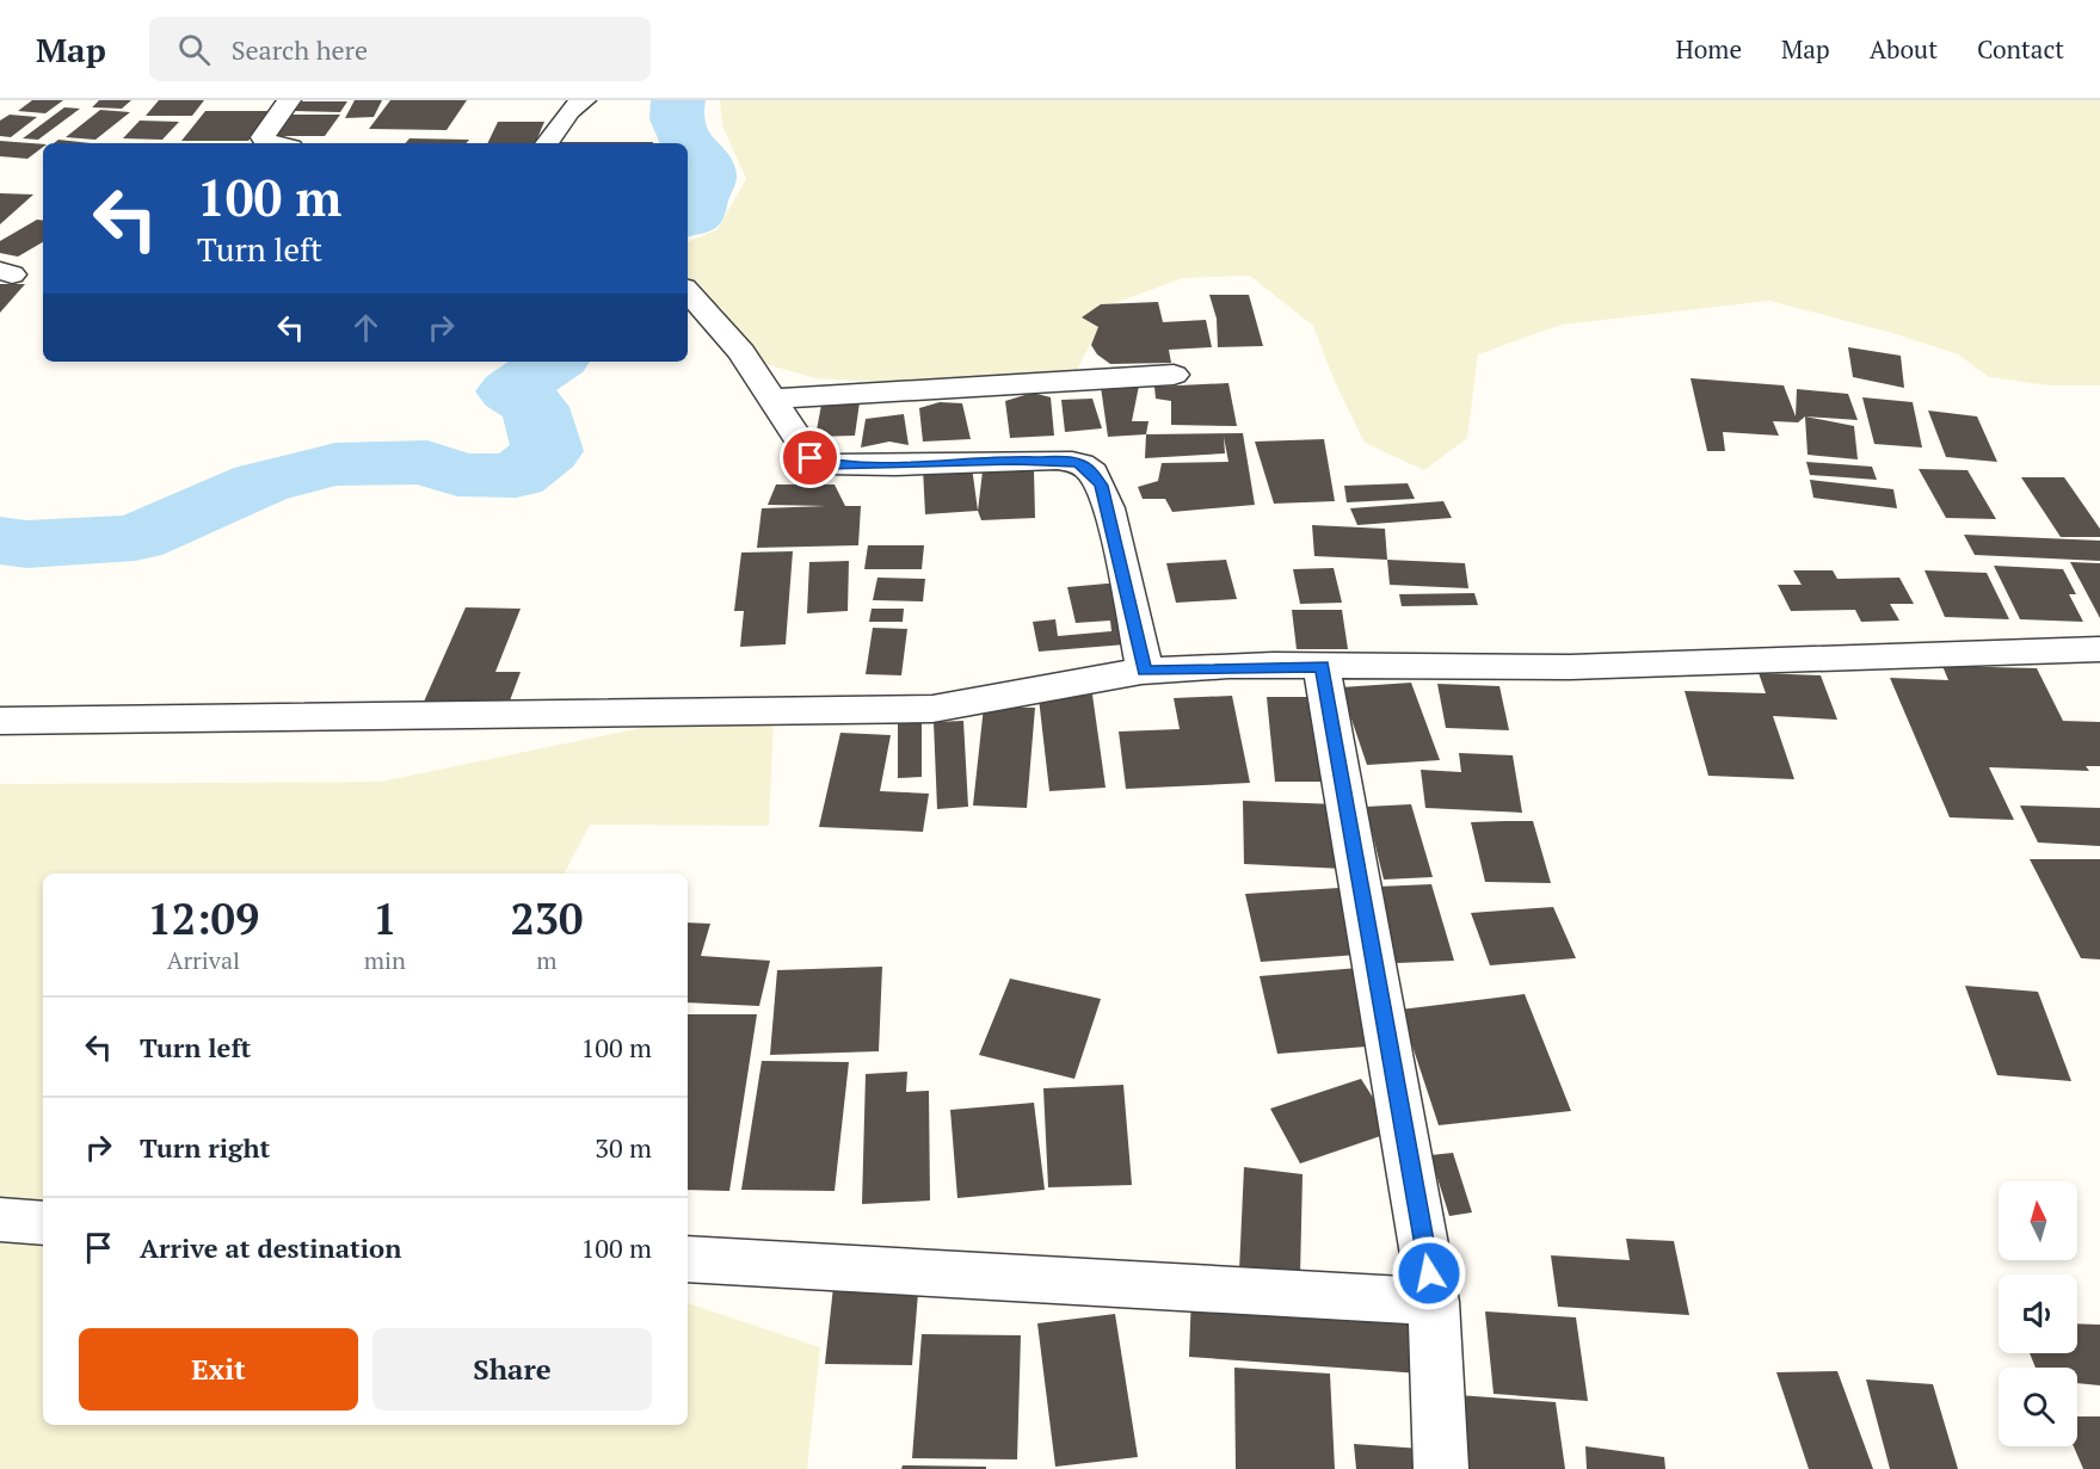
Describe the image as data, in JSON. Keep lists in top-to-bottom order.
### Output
{
  "north": "top",
  "page": {
    "header": "Map",
    "search": "Search here",
    "nav": [
      "Home",
      "Map",
      "About",
      "Contact"
    ],
    "turn": ["100 m", "Turn left"],
    "eta": [
      "12:09",
      "Arrival",
      "1",
      "min",
      "230",
      "m"
    ],
    "list": [
      {
        "name": "Turn left",
        "value": "100 m"
      },
      {
        "name": "Turn right",
        "value": "30 m"
      },
      {
        "name": "Arrive at destination",
        "value": "100 m"
      }
    ],
    "buttons": ["Exit", "Share"]
  }
}
